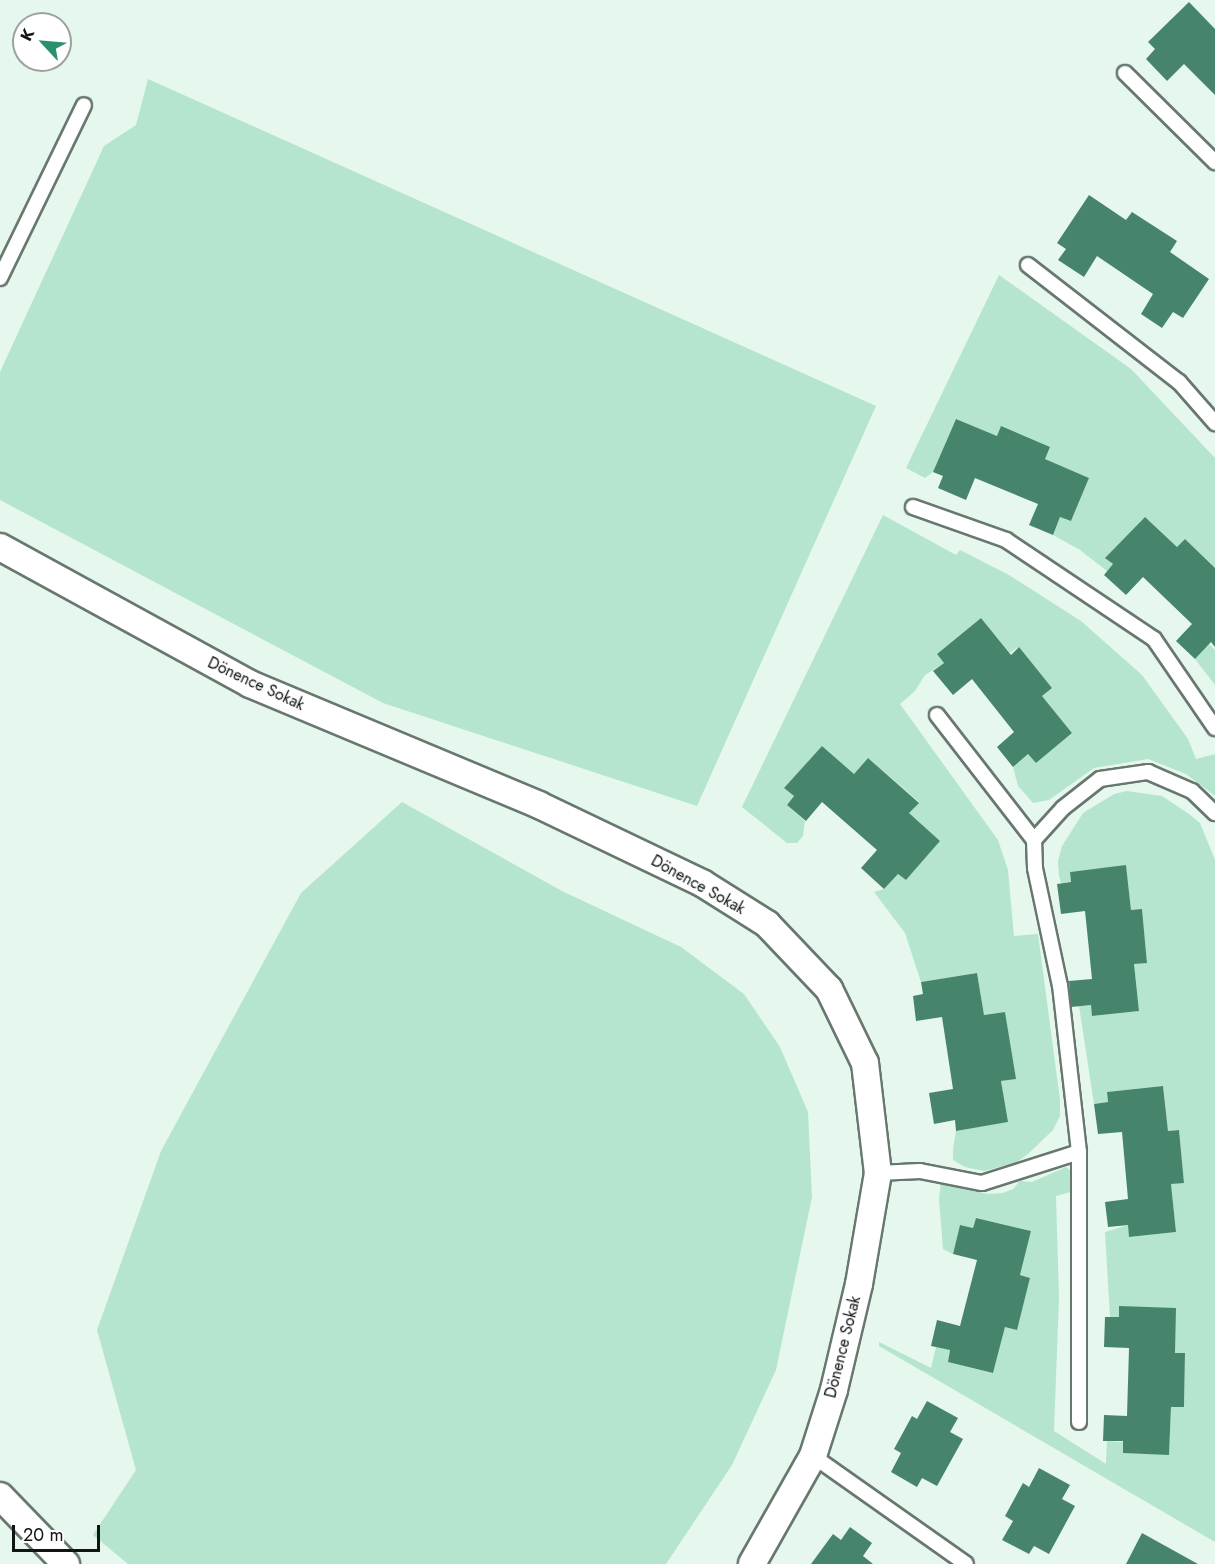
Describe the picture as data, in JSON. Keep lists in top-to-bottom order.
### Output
{
  "streets": {
    "street": ["Dönence Sokak"]
  },
  "scale_bar": "20 m",
  "north": "top left"
}
